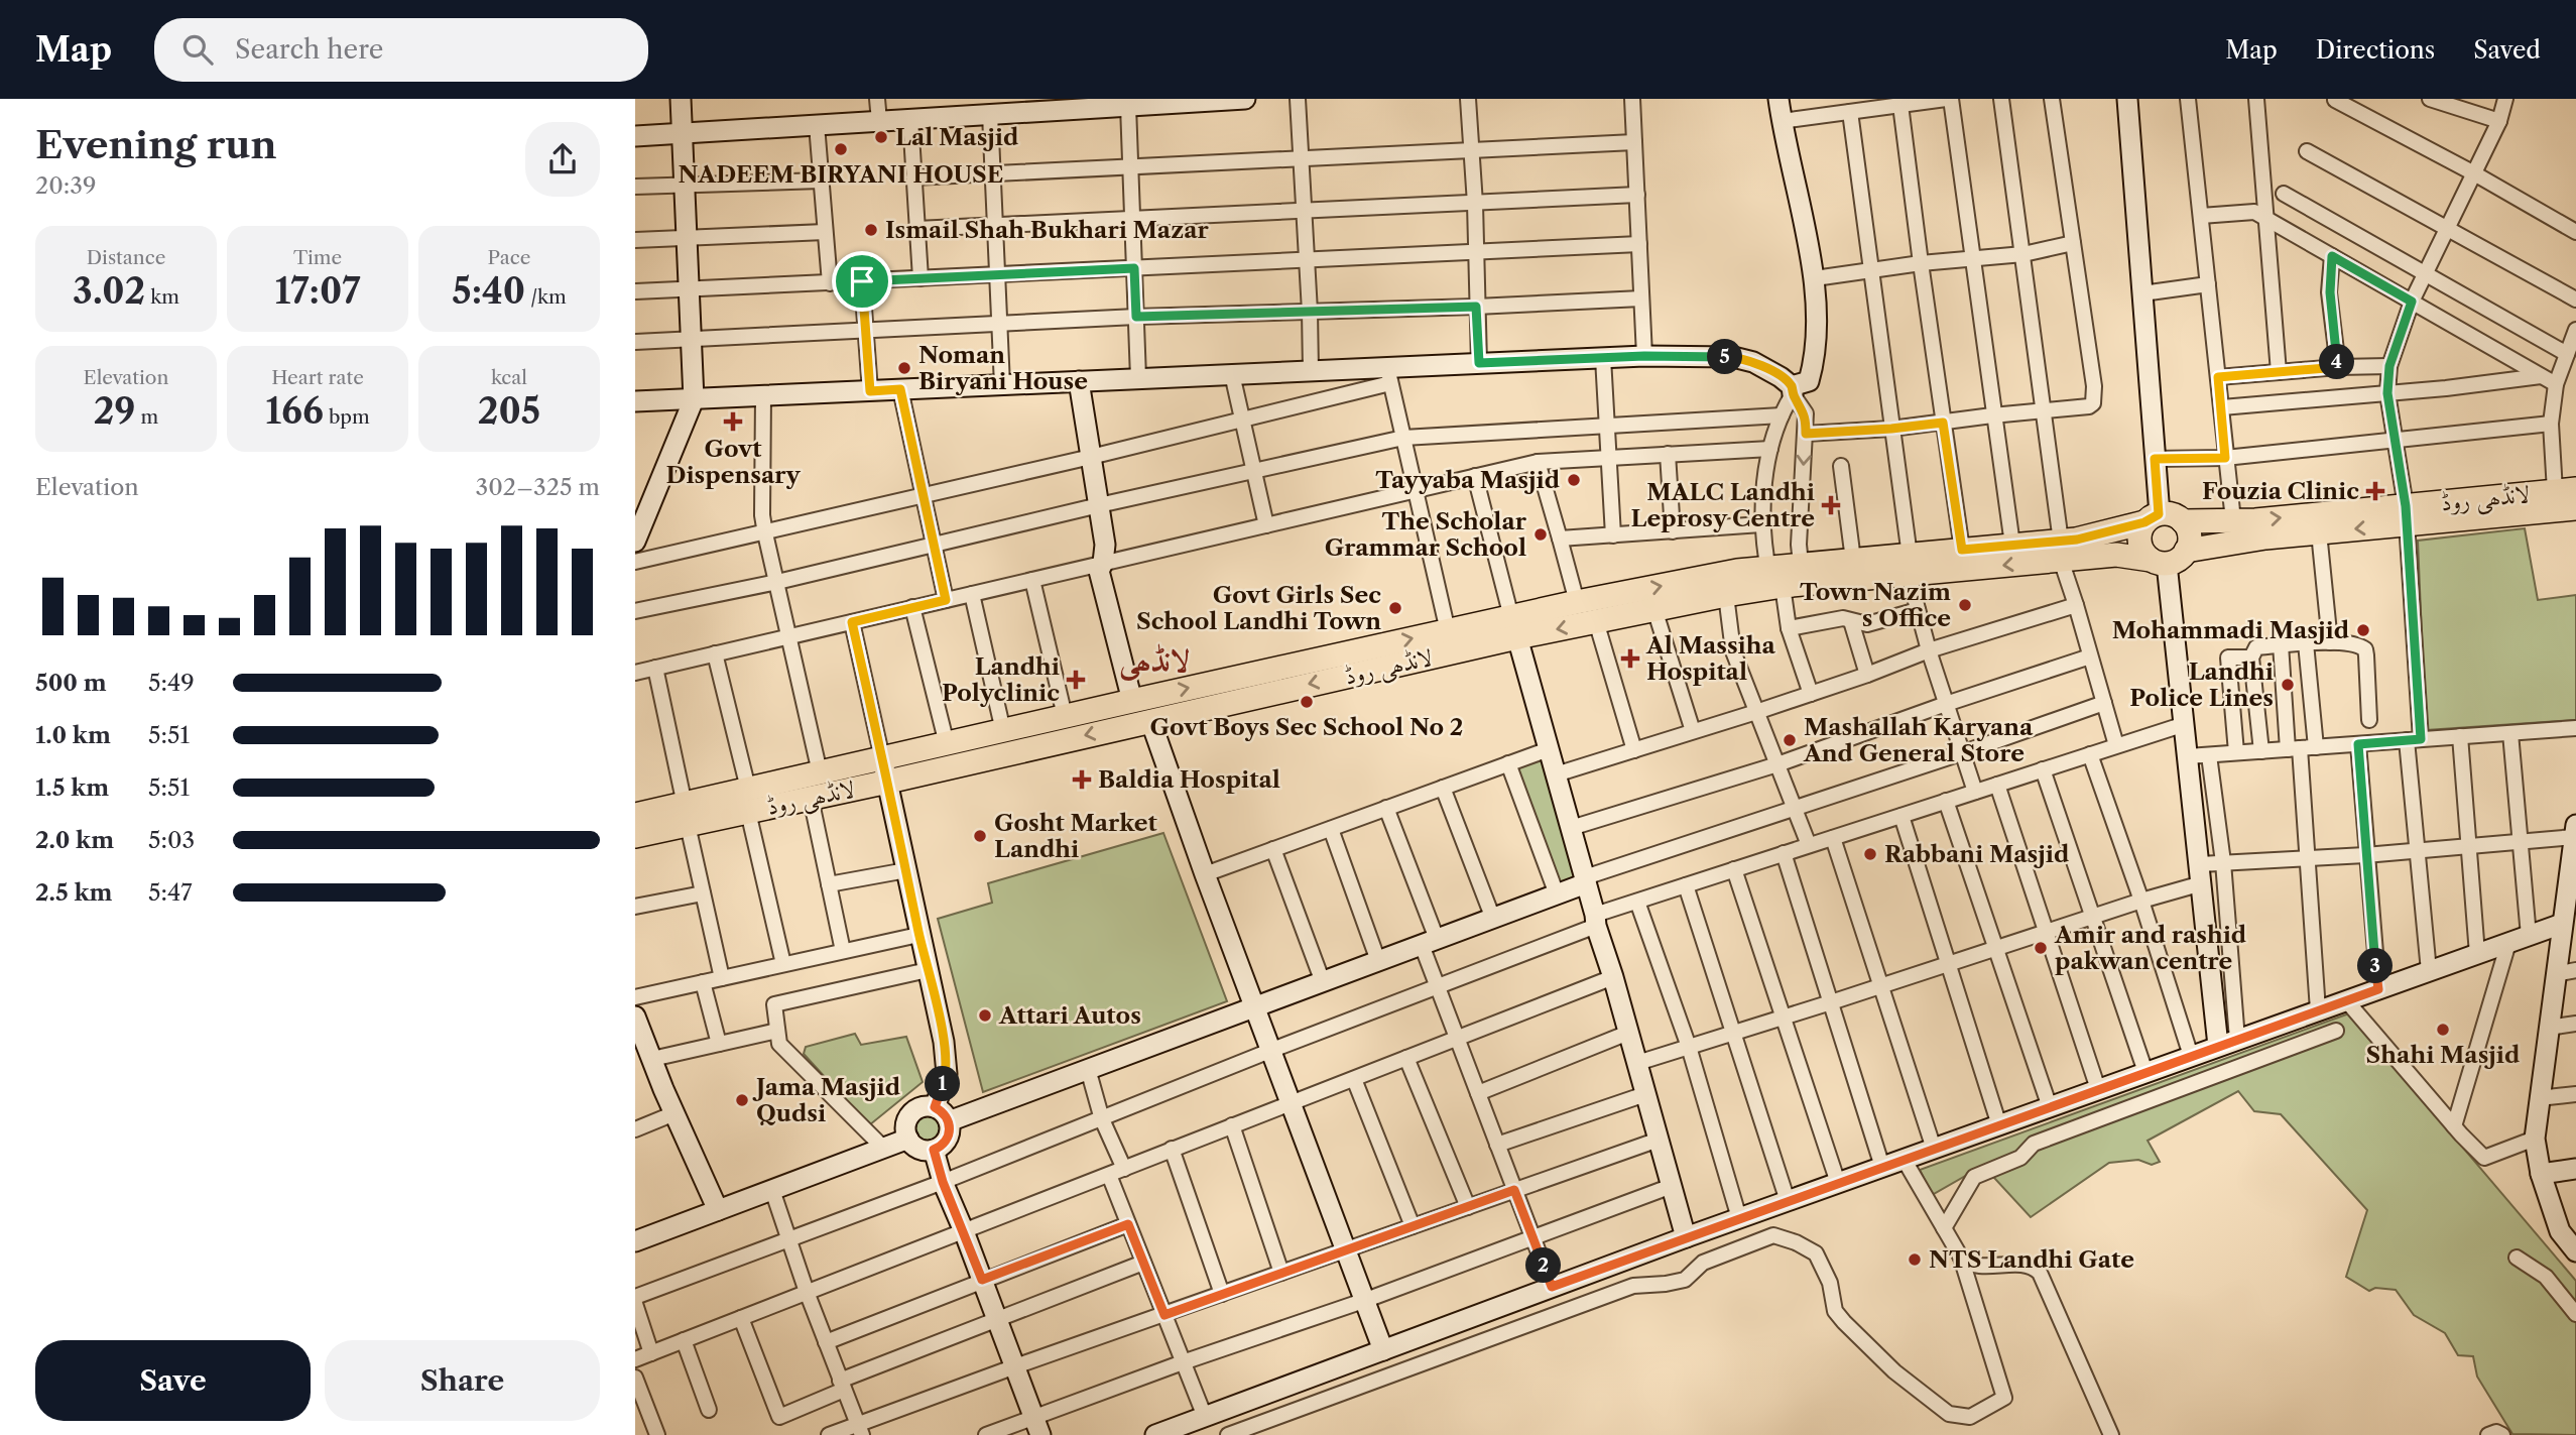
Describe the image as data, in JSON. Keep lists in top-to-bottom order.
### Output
{
  "streets": {
    "main road": ["لانڈھی روڈ"]
  },
  "districts": ["لانڈھی"],
  "places": {
    "other": [
      "Lal Masjid",
      "NADEEM BIRYANI HOUSE",
      "Ismail Shah Bukhari Mazar",
      "Noman Biryani House",
      "Tayyaba Masjid",
      "The Scholar Grammar School",
      "Town Nazim s Office",
      "Govt Girls Sec School Landhi Town",
      "Mohammadi Masjid",
      "Landhi Police Lines",
      "Govt Boys Sec School No 2",
      "Mashallah Karyana And General Store",
      "Gosht Market Landhi",
      "Rabbani Masjid",
      "Amir and rashid pakwan centre",
      "Attari Autos",
      "Shahi Masjid",
      "Jama Masjid Qudsi",
      "NTS Landhi Gate"
    ],
    "health": [
      "Govt Dispensary",
      "Fouzia Clinic",
      "MALC Landhi Leprosy Centre",
      "Al Massiha Hospital",
      "Landhi Polyclinic",
      "Baldia Hospital"
    ]
  },
  "page": {
    "header": "Map",
    "search": "Search here",
    "nav": ["Map", "Directions", "Saved"],
    "heading": ["Evening run", "20:39"],
    "stats": [
      ["Distance", "3.02 km"],
      ["Time", "17:07"],
      ["Pace", "5:40 /km"],
      ["Elevation", "29 m"],
      ["Heart rate", "166 bpm"],
      ["kcal", "205"]
    ],
    "pins": [
      "5",
      "4",
      "3",
      "1",
      "2"
    ],
    "chart": ["Elevation", "302–325 m"],
    "list": [
      {
        "name": "500 m",
        "note": "5:49"
      },
      {
        "name": "1.0 km",
        "note": "5:51"
      },
      {
        "name": "1.5 km",
        "note": "5:51"
      },
      {
        "name": "2.0 km",
        "note": "5:03"
      },
      {
        "name": "2.5 km",
        "note": "5:47"
      }
    ],
    "buttons": ["Save", "Share"]
  }
}
